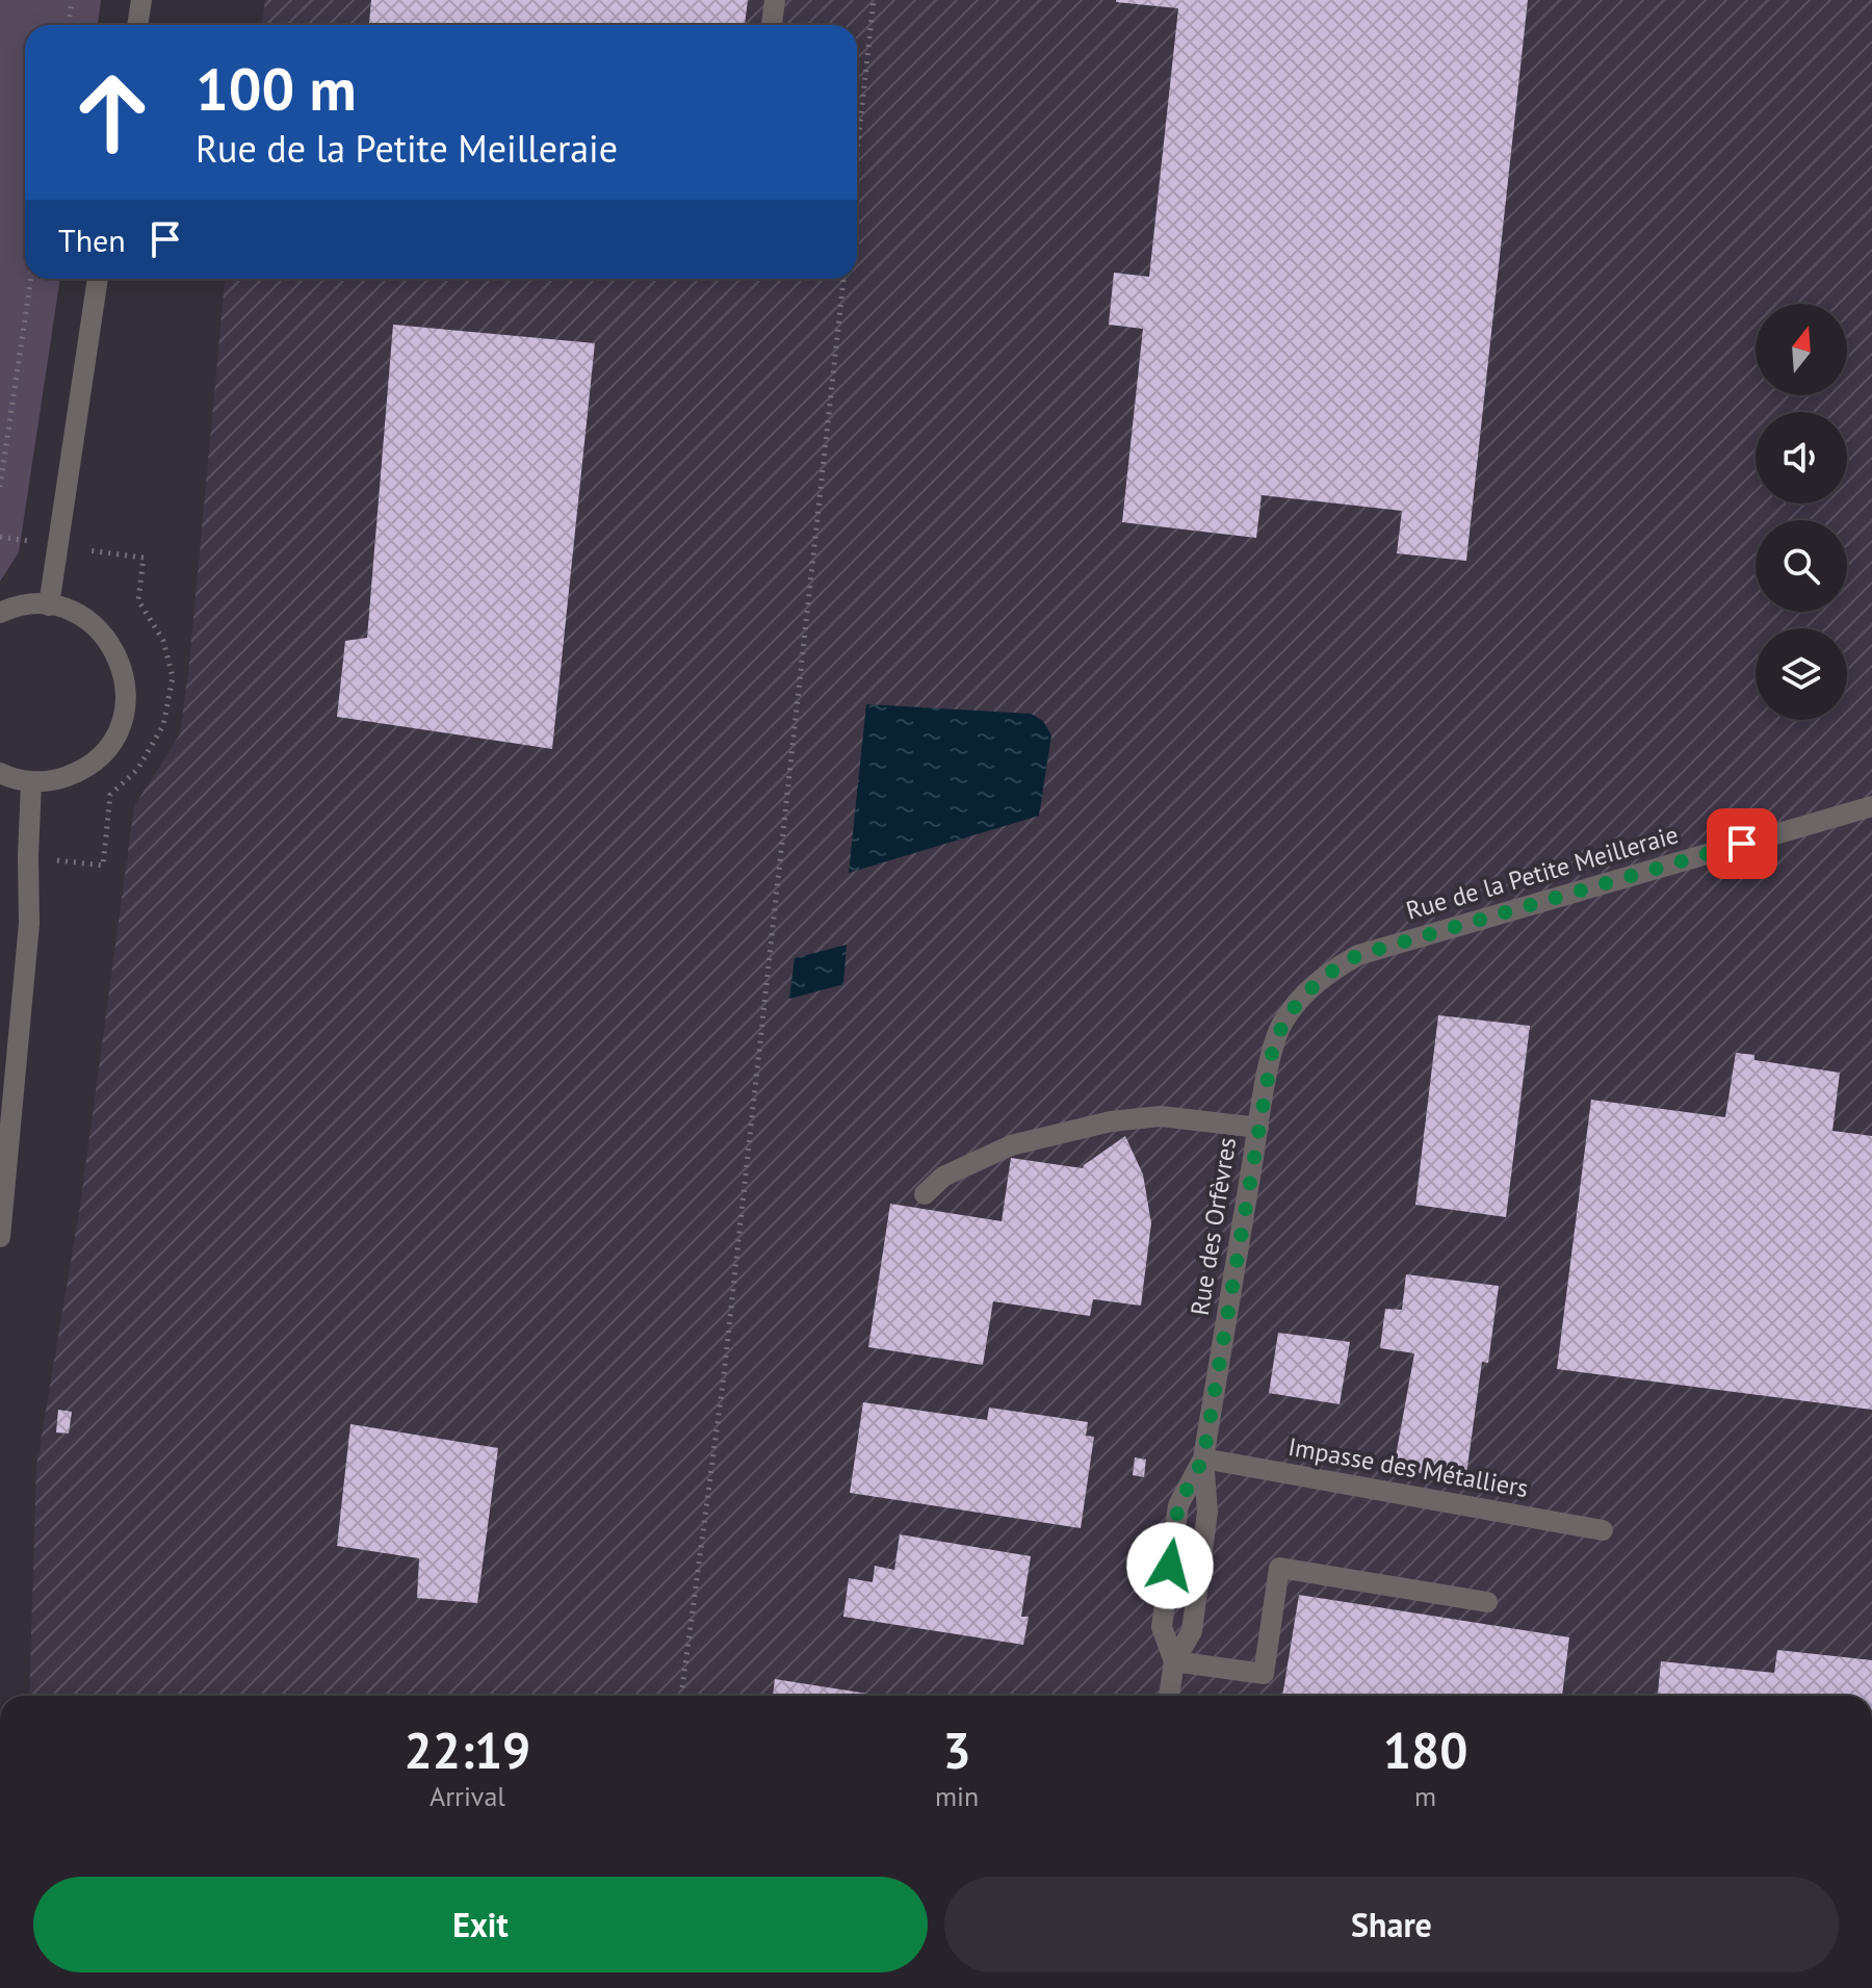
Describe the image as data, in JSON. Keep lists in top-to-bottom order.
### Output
{
  "streets": {
    "street": ["Rue de la Petite Meilleraie", "Rue des Orfèvres", "Impasse des Métalliers"]
  },
  "crossings": [
    ["Rue de la Petite Meilleraie", "Rue des Orfèvres"],
    ["Rue des Orfèvres", "Impasse des Métalliers"]
  ],
  "north": "top",
  "page": {
    "turn": ["100 m", "Rue de la Petite Meilleraie"],
    "then": "Then",
    "eta": [
      "22:19",
      "Arrival",
      "3",
      "min",
      "180",
      "m"
    ],
    "buttons": ["Exit", "Share"]
  }
}
